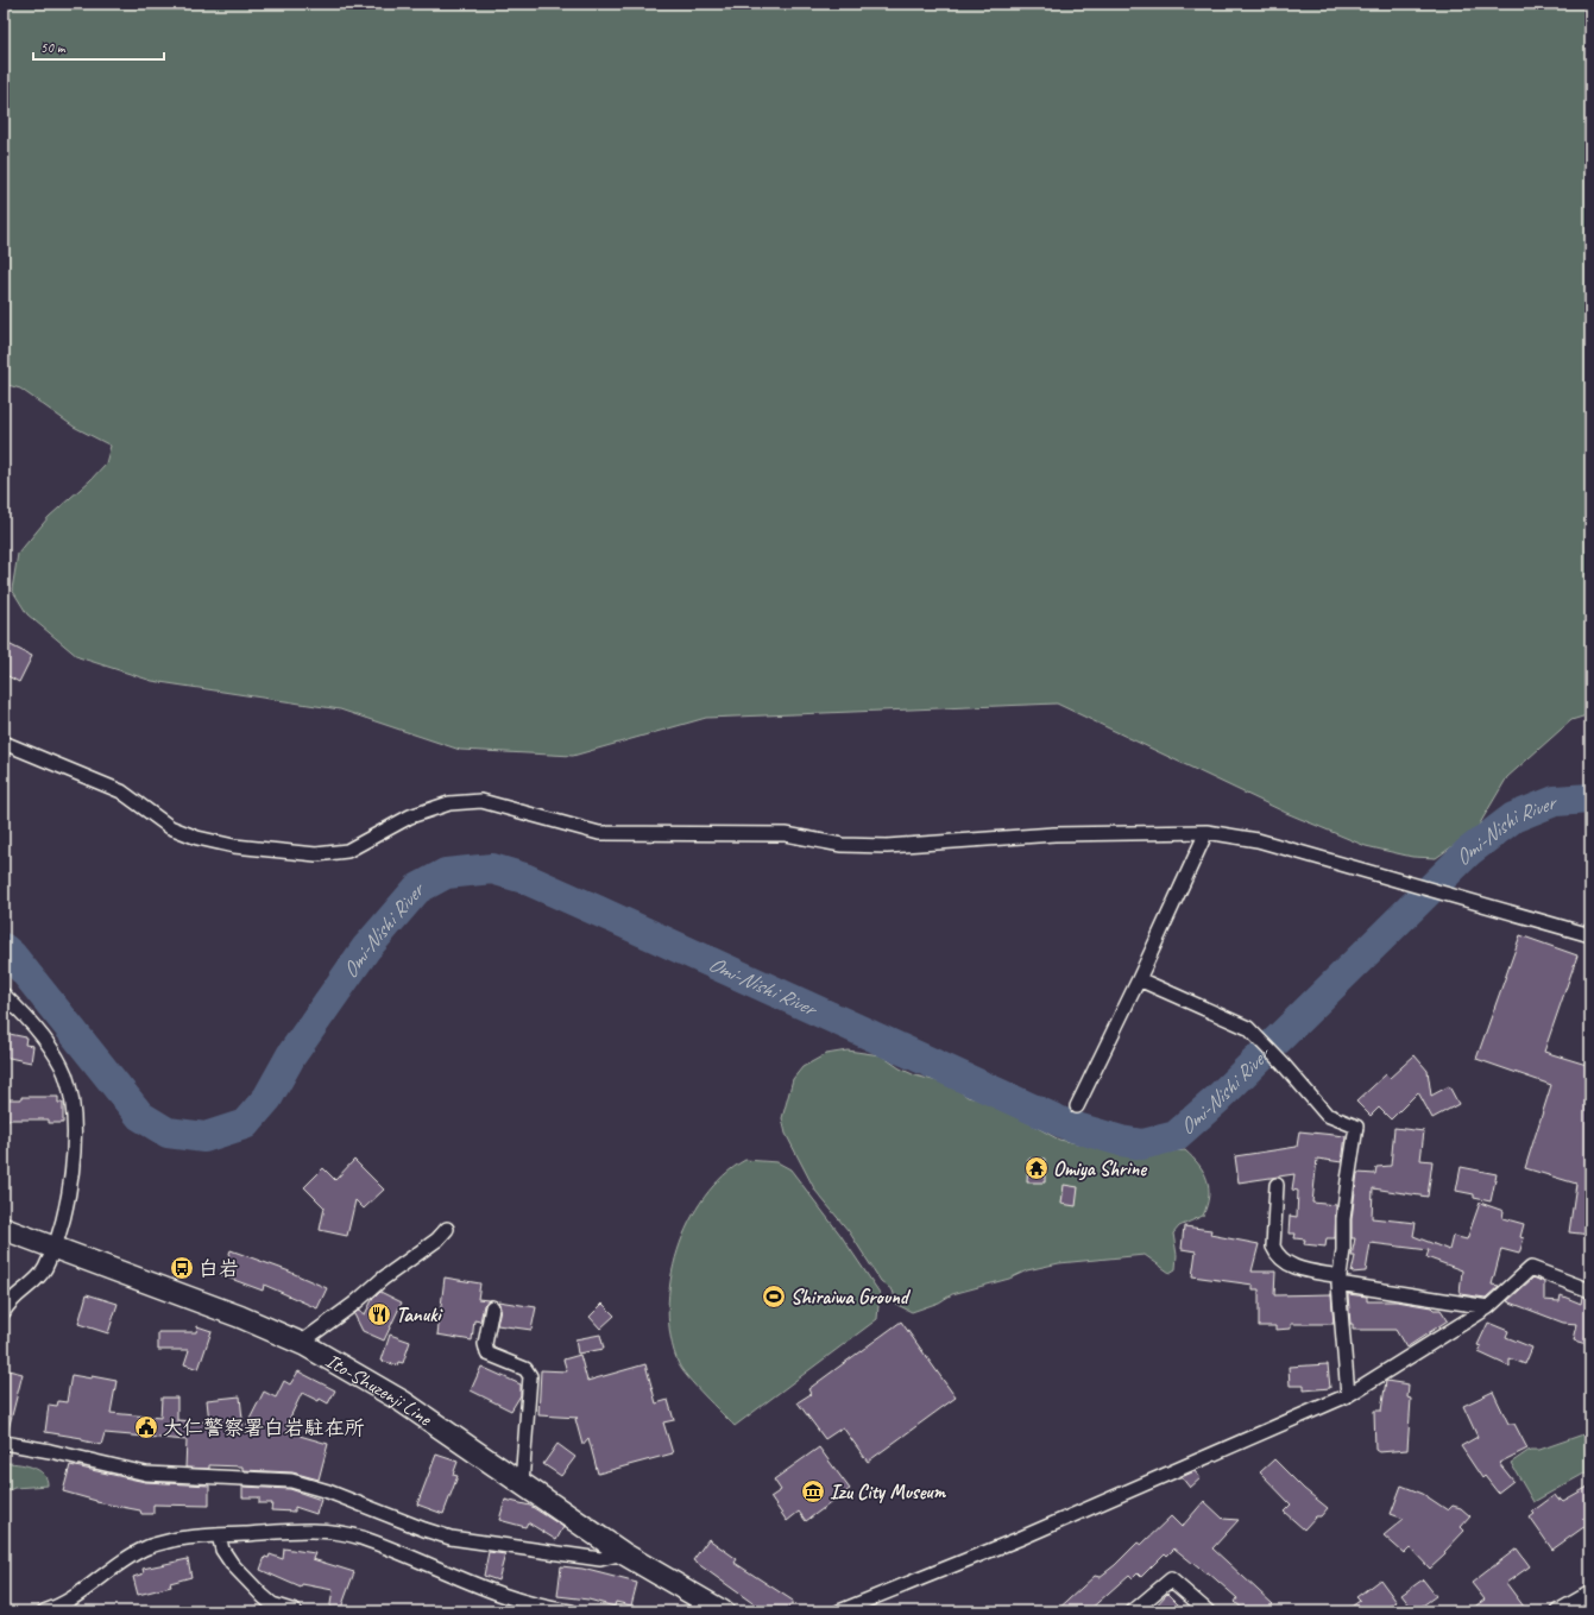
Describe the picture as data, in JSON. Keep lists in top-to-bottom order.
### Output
{
  "streets": {
    "main road": ["Ito-Shuzenji Line"]
  },
  "water": ["Omi-Nishi River"],
  "places": {
    "temple": ["Omiya Shrine"],
    "bus stop": ["白岩"],
    "sports": ["Shiraiwa Ground"],
    "restaurant": ["Tanuki"],
    "public building": ["大仁警察署白岩駐在所"],
    "museum": ["Izu City Museum"]
  },
  "scale_bar": "50 m"
}
